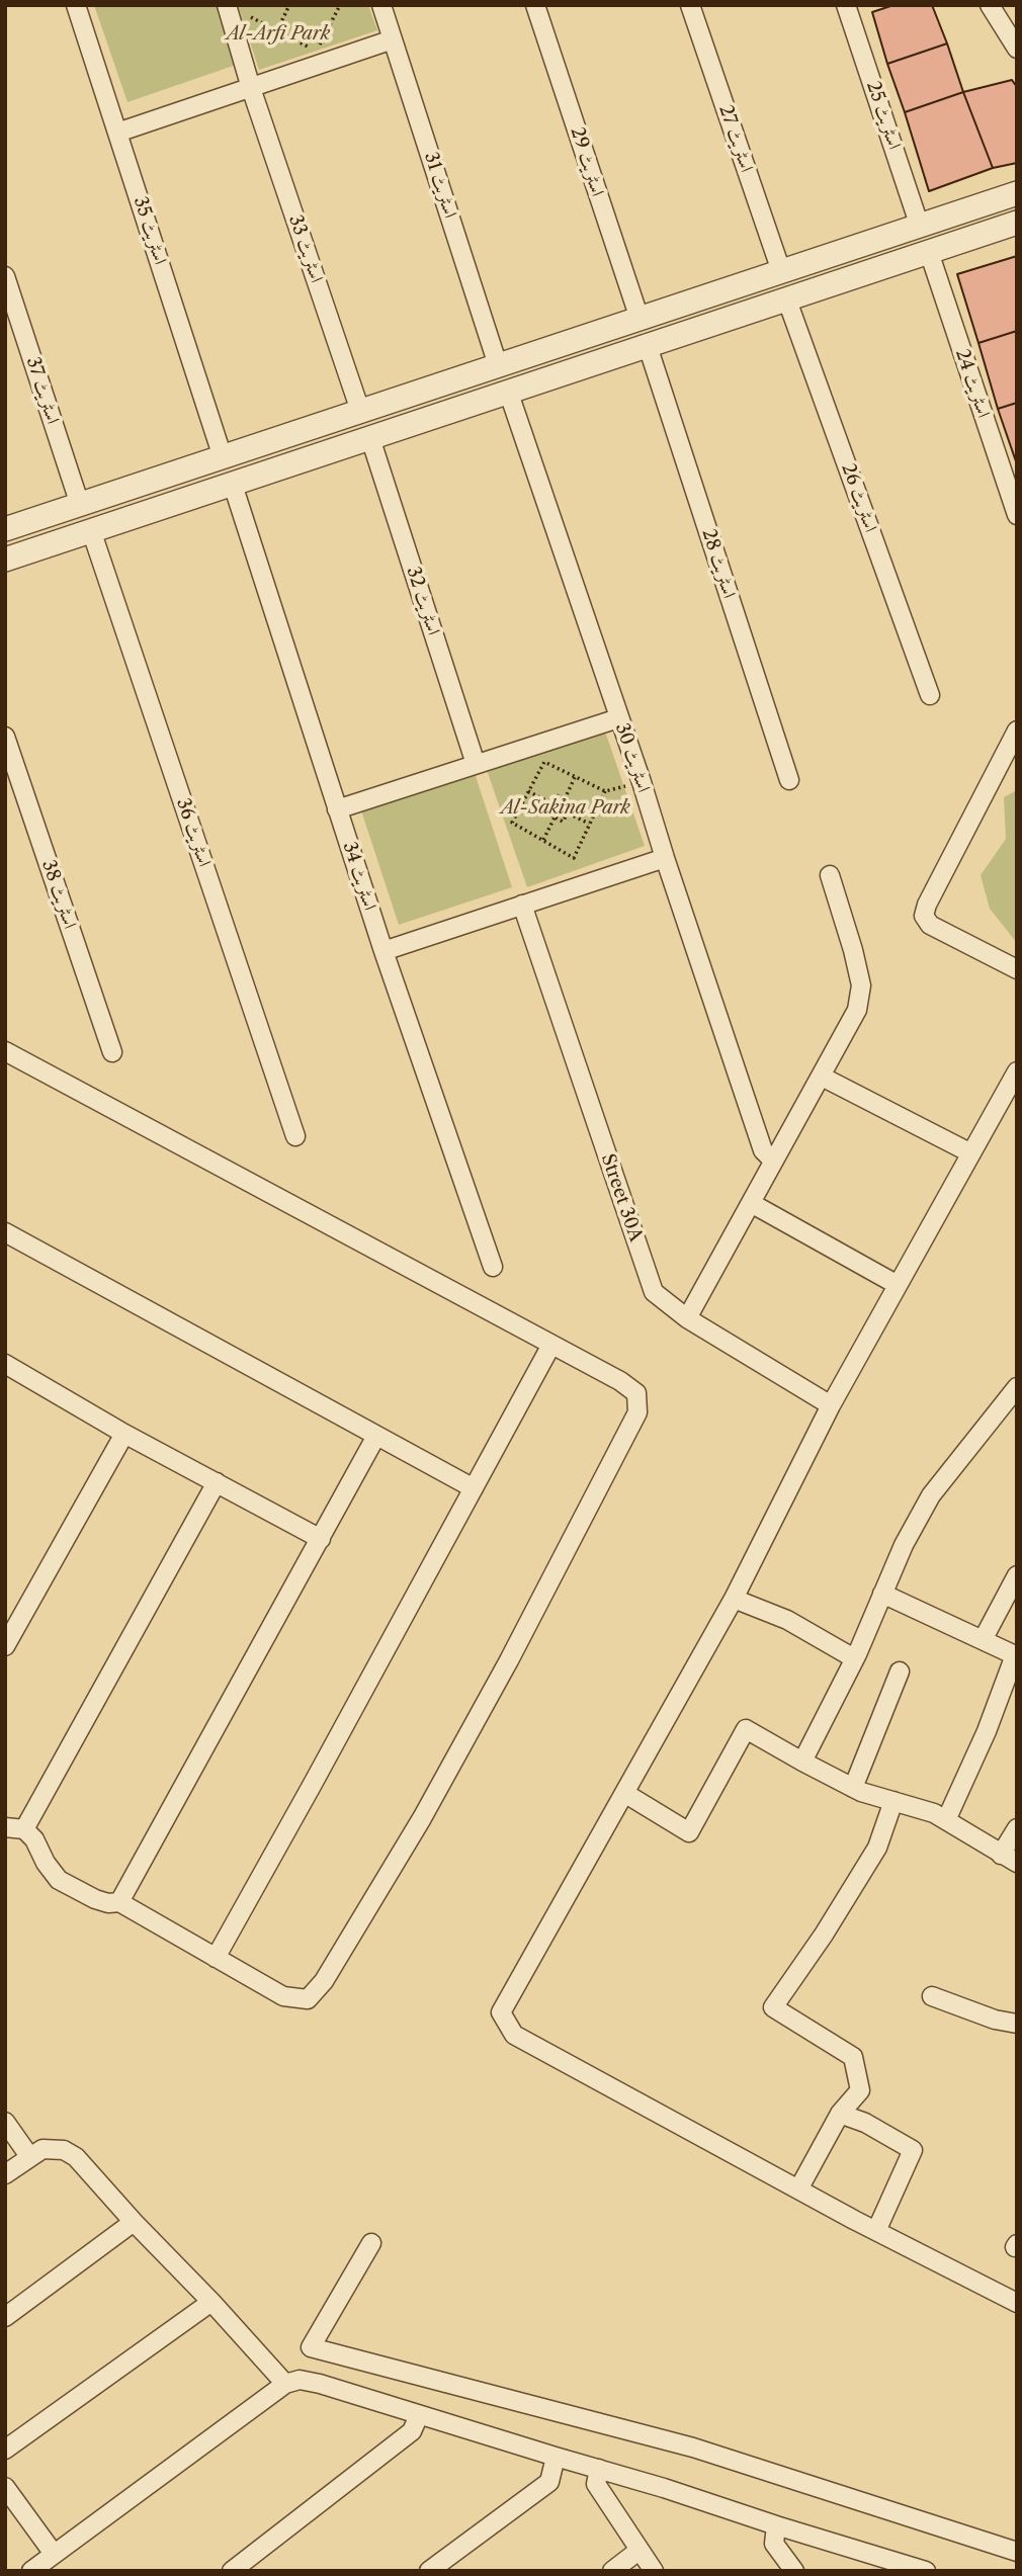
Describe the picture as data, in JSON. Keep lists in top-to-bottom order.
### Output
{
  "streets": {
    "street": [
      "اسٹریٹ 25",
      "اسٹریٹ 27",
      "اسٹریٹ 29",
      "اسٹریٹ 31",
      "اسٹریٹ 35",
      "اسٹریٹ 33",
      "اسٹریٹ 24",
      "اسٹریٹ 37",
      "اسٹریٹ 26",
      "اسٹریٹ 28",
      "اسٹریٹ 32",
      "اسٹریٹ 30",
      "اسٹریٹ 36",
      "اسٹریٹ 34",
      "اسٹریٹ 38",
      "Street 30A"
    ]
  },
  "parks": ["Al-Arfi Park", "Al-Sakina Park"]
}
